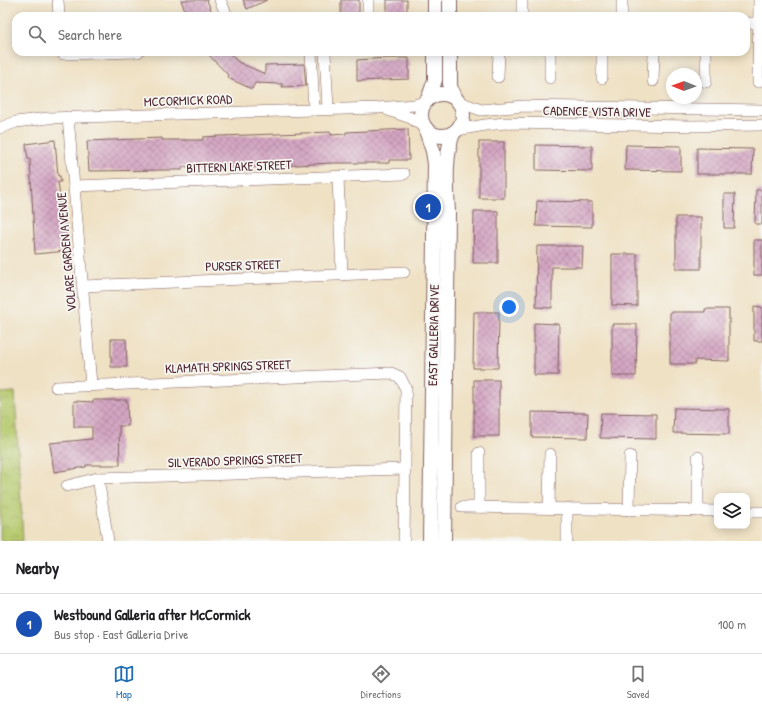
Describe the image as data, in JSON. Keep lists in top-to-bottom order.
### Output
{
  "streets": {
    "main road": ["EAST GALLERIA DRIVE"],
    "street": [
      "MCCORMICK ROAD",
      "CADENCE VISTA DRIVE",
      "BITTERN LAKE STREET",
      "VOLARE GARDEN AVENUE",
      "PURSER STREET",
      "KLAMATH SPRINGS STREET",
      "SILVERADO SPRINGS STREET"
    ]
  },
  "crossings": [
    ["MCCORMICK ROAD", "CADENCE VISTA DRIVE"],
    ["MCCORMICK ROAD", "VOLARE GARDEN AVENUE"],
    ["MCCORMICK ROAD", "EAST GALLERIA DRIVE"],
    ["CADENCE VISTA DRIVE", "EAST GALLERIA DRIVE"],
    ["BITTERN LAKE STREET", "VOLARE GARDEN AVENUE"],
    ["VOLARE GARDEN AVENUE", "PURSER STREET"],
    ["VOLARE GARDEN AVENUE", "KLAMATH SPRINGS STREET"],
    ["KLAMATH SPRINGS STREET", "SILVERADO SPRINGS STREET"]
  ],
  "north": "left",
  "page": {
    "search": "Search here",
    "pins": "1",
    "heading": "Nearby",
    "list": [
      {
        "mark": "1",
        "name": "Westbound Galleria after McCormick",
        "note": "Bus stop · East Galleria Drive",
        "value": "100 m"
      }
    ],
    "nav": ["Map", "Directions", "Saved"]
  }
}
